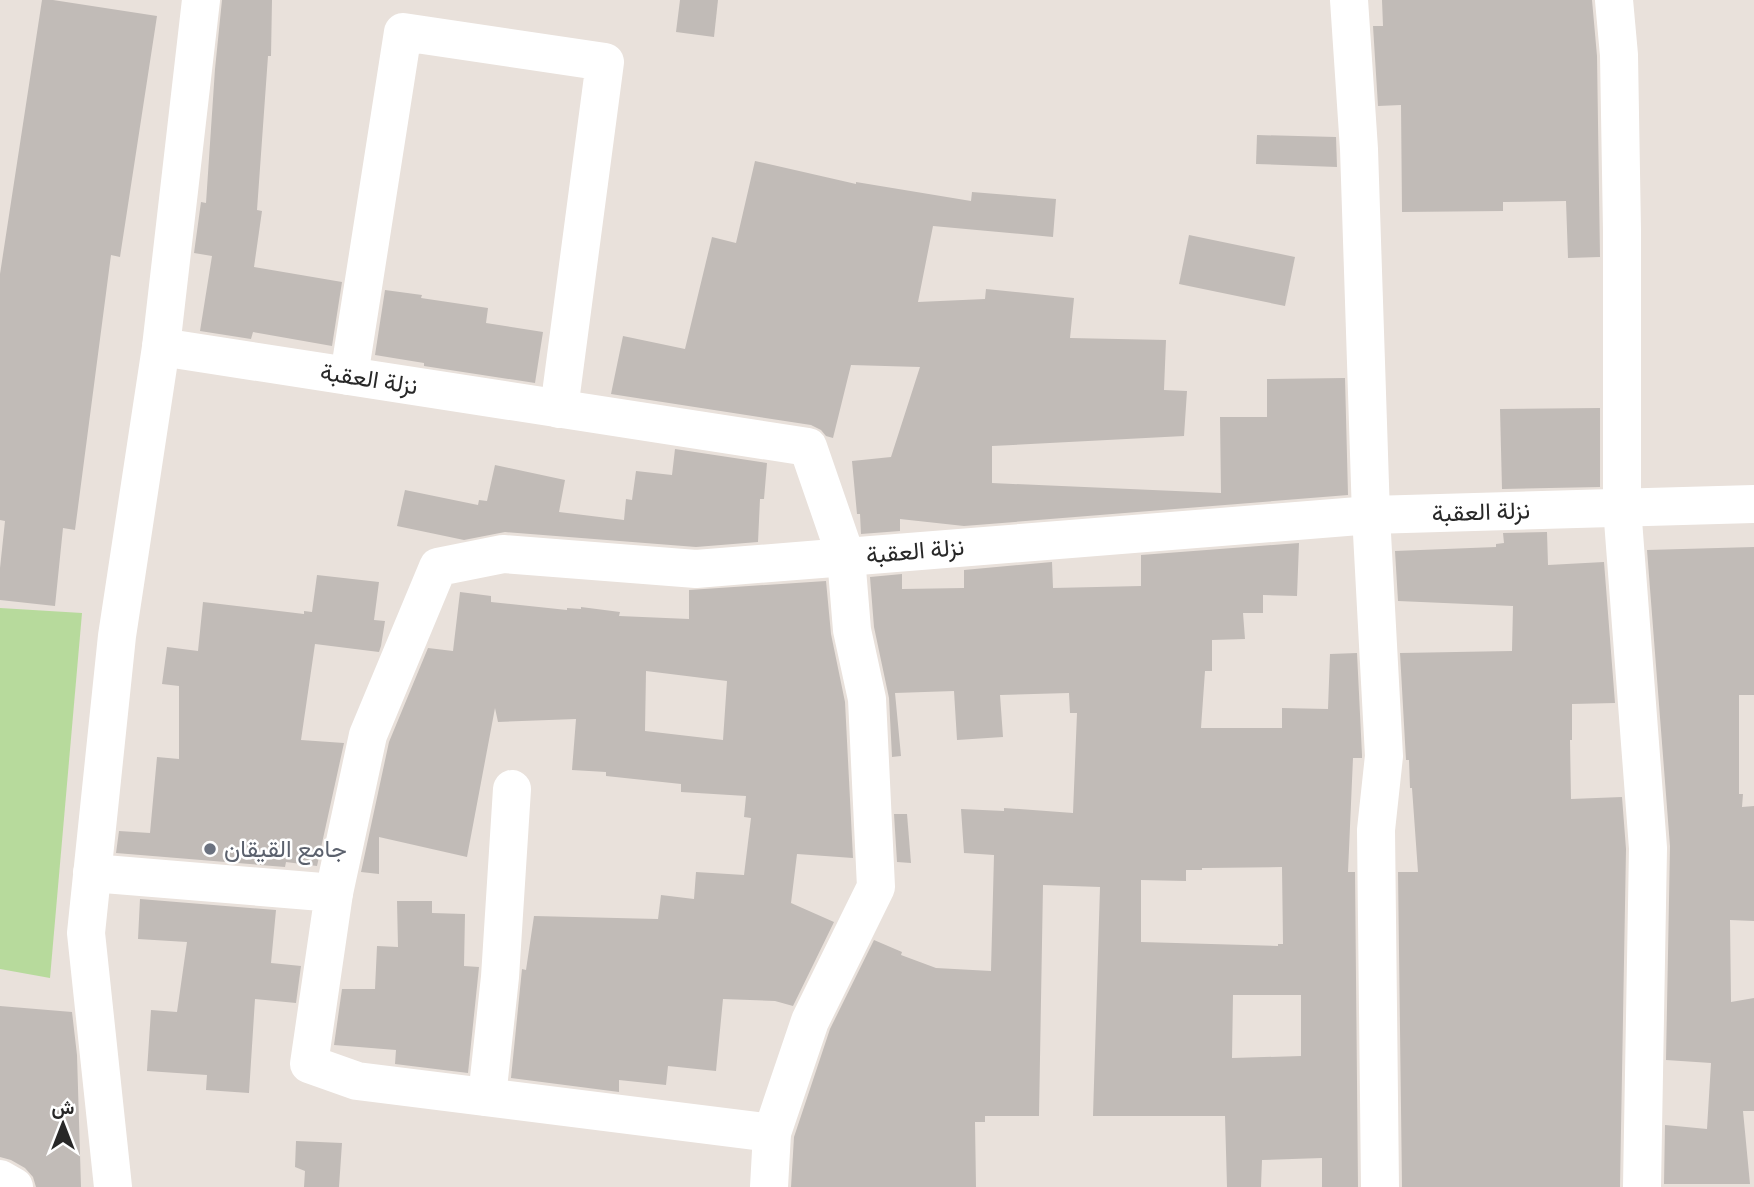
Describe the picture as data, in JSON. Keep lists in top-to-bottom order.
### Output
{
  "streets": {
    "street": ["نزلة العقبة"]
  },
  "places": ["جامع القيقان"],
  "north": "top"
}
